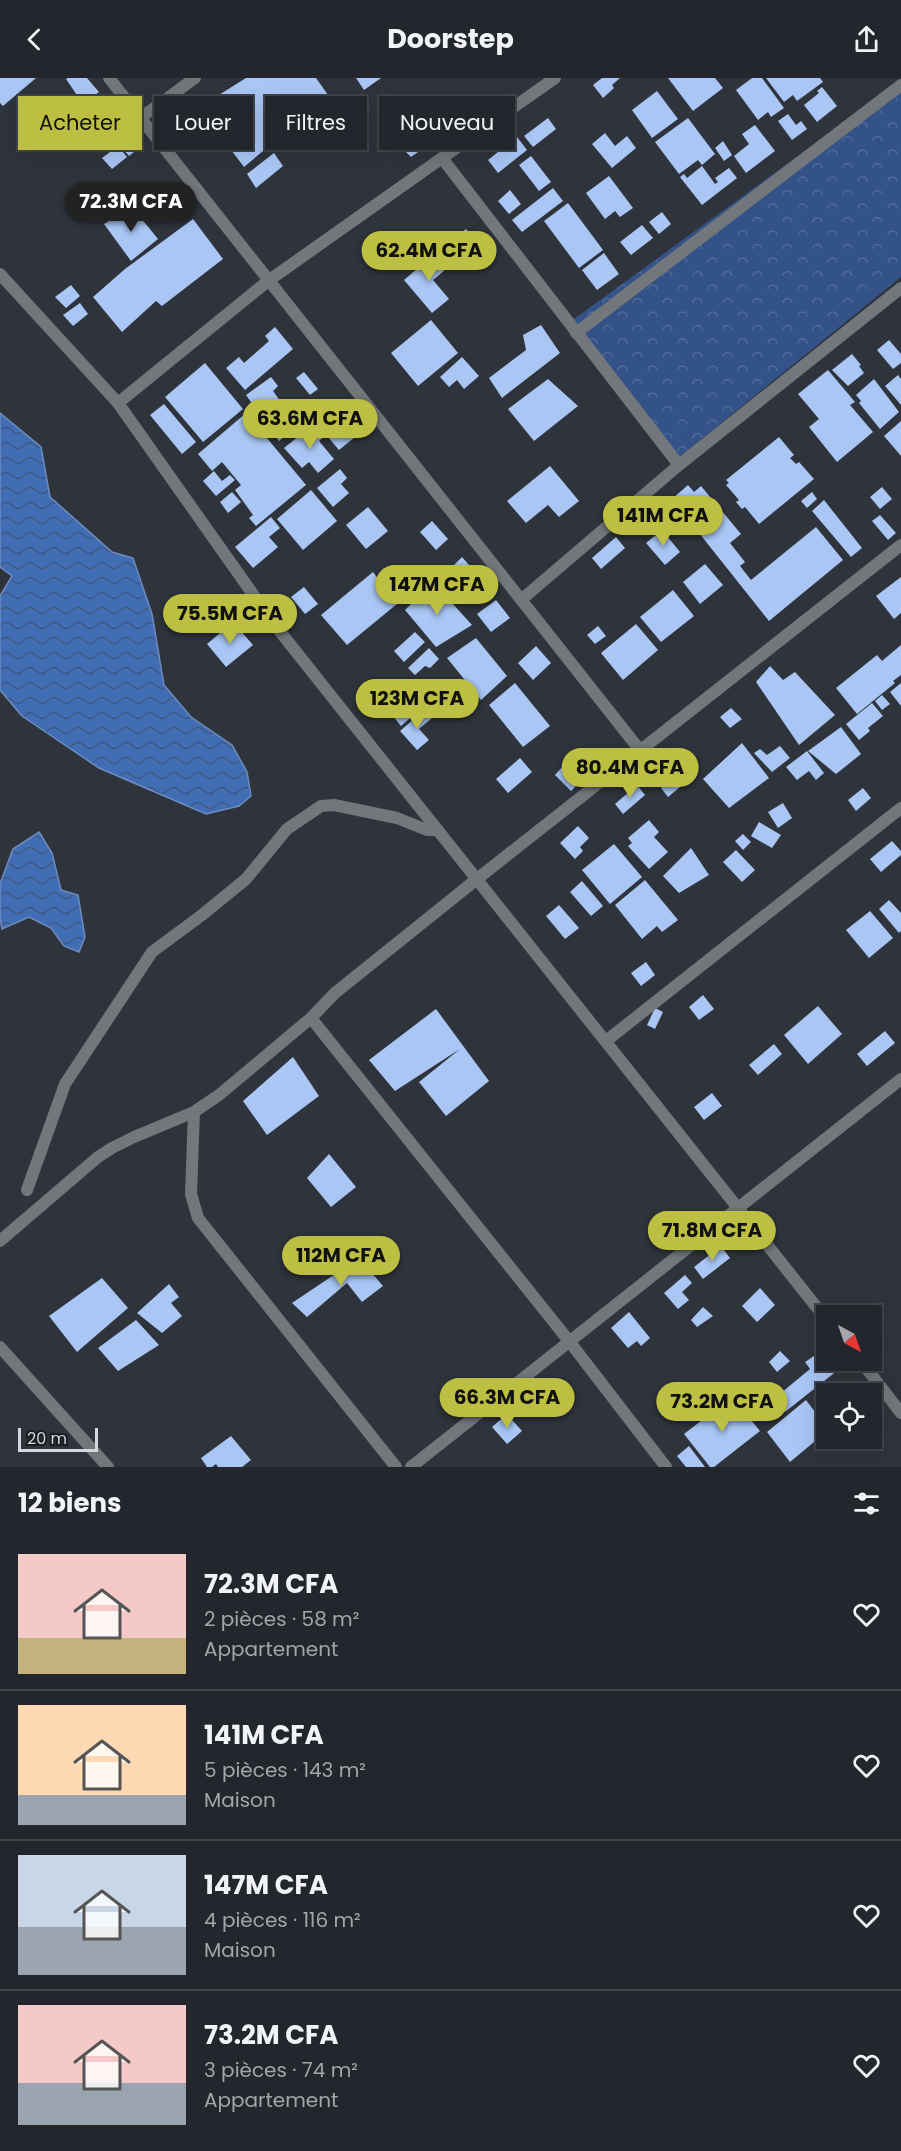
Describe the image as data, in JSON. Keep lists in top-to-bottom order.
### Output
{
  "scale_bar": "20 m",
  "north": "bottom right",
  "page": {
    "header": "Doorstep",
    "chip": [
      "Acheter",
      "Louer",
      "Filtres",
      "Nouveau"
    ],
    "price": [
      "72.3M CFA",
      "62.4M CFA",
      "63.6M CFA",
      "141M CFA",
      "147M CFA",
      "75.5M CFA",
      "123M CFA",
      "80.4M CFA",
      "71.8M CFA",
      "112M CFA",
      "66.3M CFA",
      "73.2M CFA"
    ],
    "scale": "20 m",
    "heading": "12 biens",
    "list": [
      {
        "name": "72.3M CFA",
        "note": "2 pièces · 58 m² · Appartement"
      },
      {
        "name": "141M CFA",
        "note": "5 pièces · 143 m² · Maison"
      },
      {
        "name": "147M CFA",
        "note": "4 pièces · 116 m² · Maison"
      },
      {
        "name": "73.2M CFA",
        "note": "3 pièces · 74 m² · Appartement"
      }
    ]
  }
}
